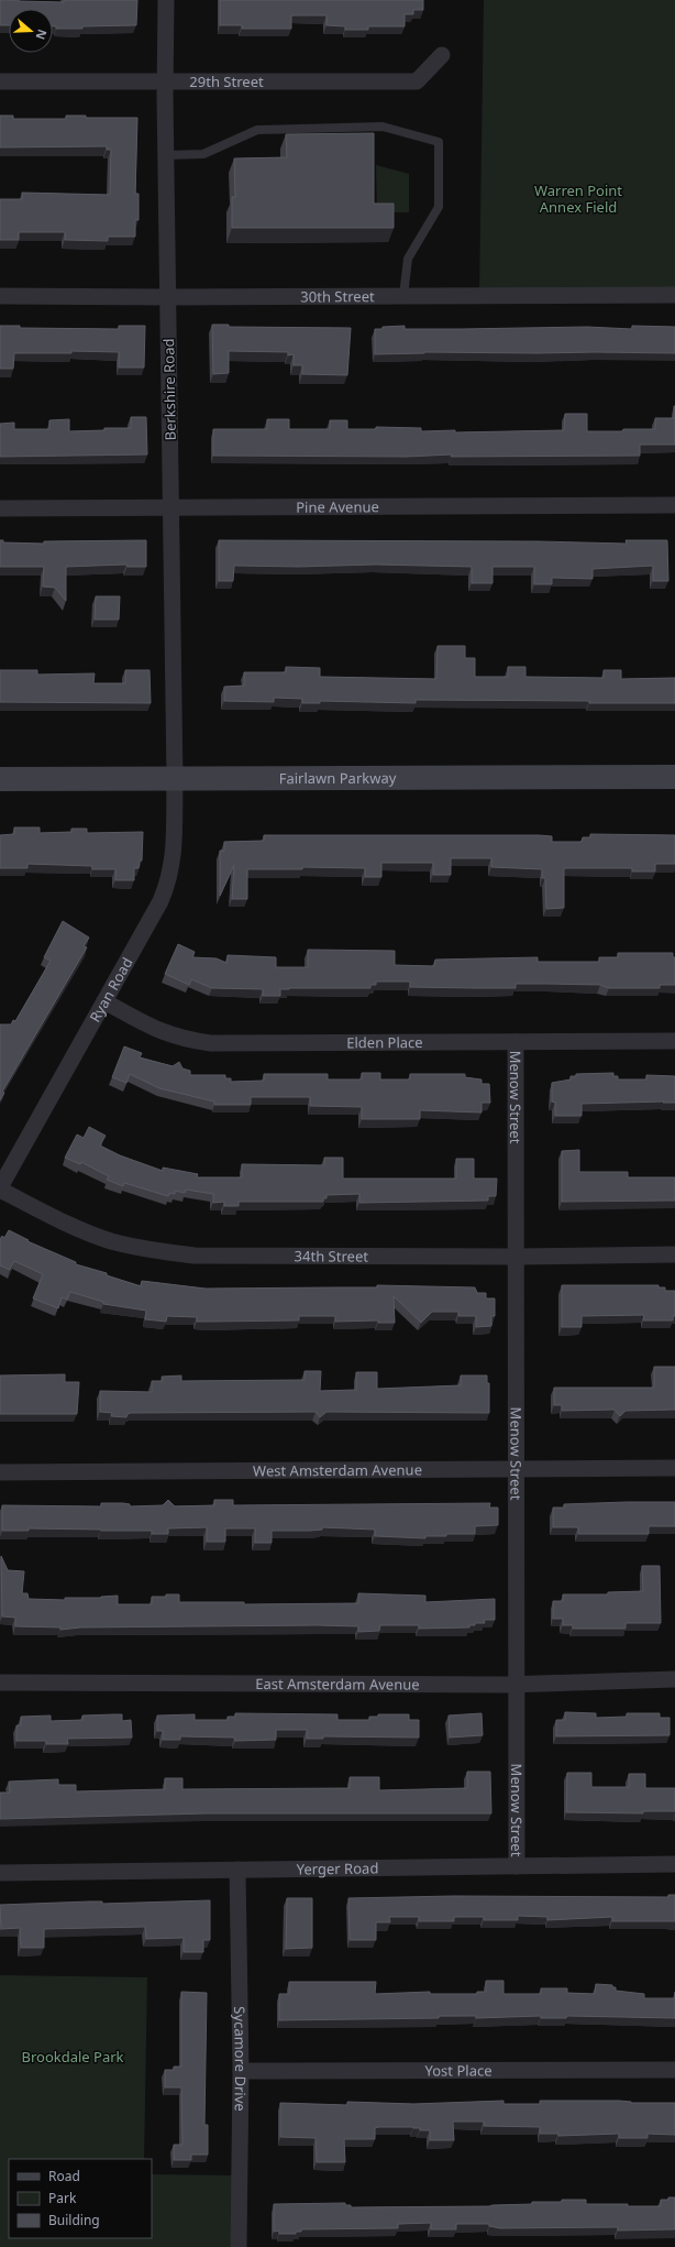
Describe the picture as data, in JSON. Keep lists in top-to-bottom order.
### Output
{
  "streets": {
    "street": [
      "29th Street",
      "30th Street",
      "Berkshire Road",
      "Pine Avenue",
      "Fairlawn Parkway",
      "Ryan Road",
      "Elden Place",
      "Menow Street",
      "34th Street",
      "West Amsterdam Avenue",
      "East Amsterdam Avenue",
      "Yerger Road",
      "Sycamore Drive",
      "Yost Place"
    ]
  },
  "crossings": [
    ["29th Street", "Berkshire Road"],
    ["30th Street", "Berkshire Road"],
    ["Berkshire Road", "Pine Avenue"],
    ["Berkshire Road", "Fairlawn Parkway"],
    ["Berkshire Road", "Ryan Road"],
    ["Fairlawn Parkway", "Ryan Road"],
    ["Ryan Road", "Elden Place"],
    ["Ryan Road", "34th Street"],
    ["Elden Place", "Menow Street"],
    ["Menow Street", "34th Street"],
    ["Menow Street", "West Amsterdam Avenue"],
    ["Menow Street", "East Amsterdam Avenue"],
    ["Menow Street", "Yerger Road"],
    ["Yerger Road", "Sycamore Drive"],
    ["Sycamore Drive", "Yost Place"]
  ],
  "parks": ["Warren Point Annex Field", "Brookdale Park"],
  "legend": ["Road", "Park", "Building"],
  "north": "right"
}
